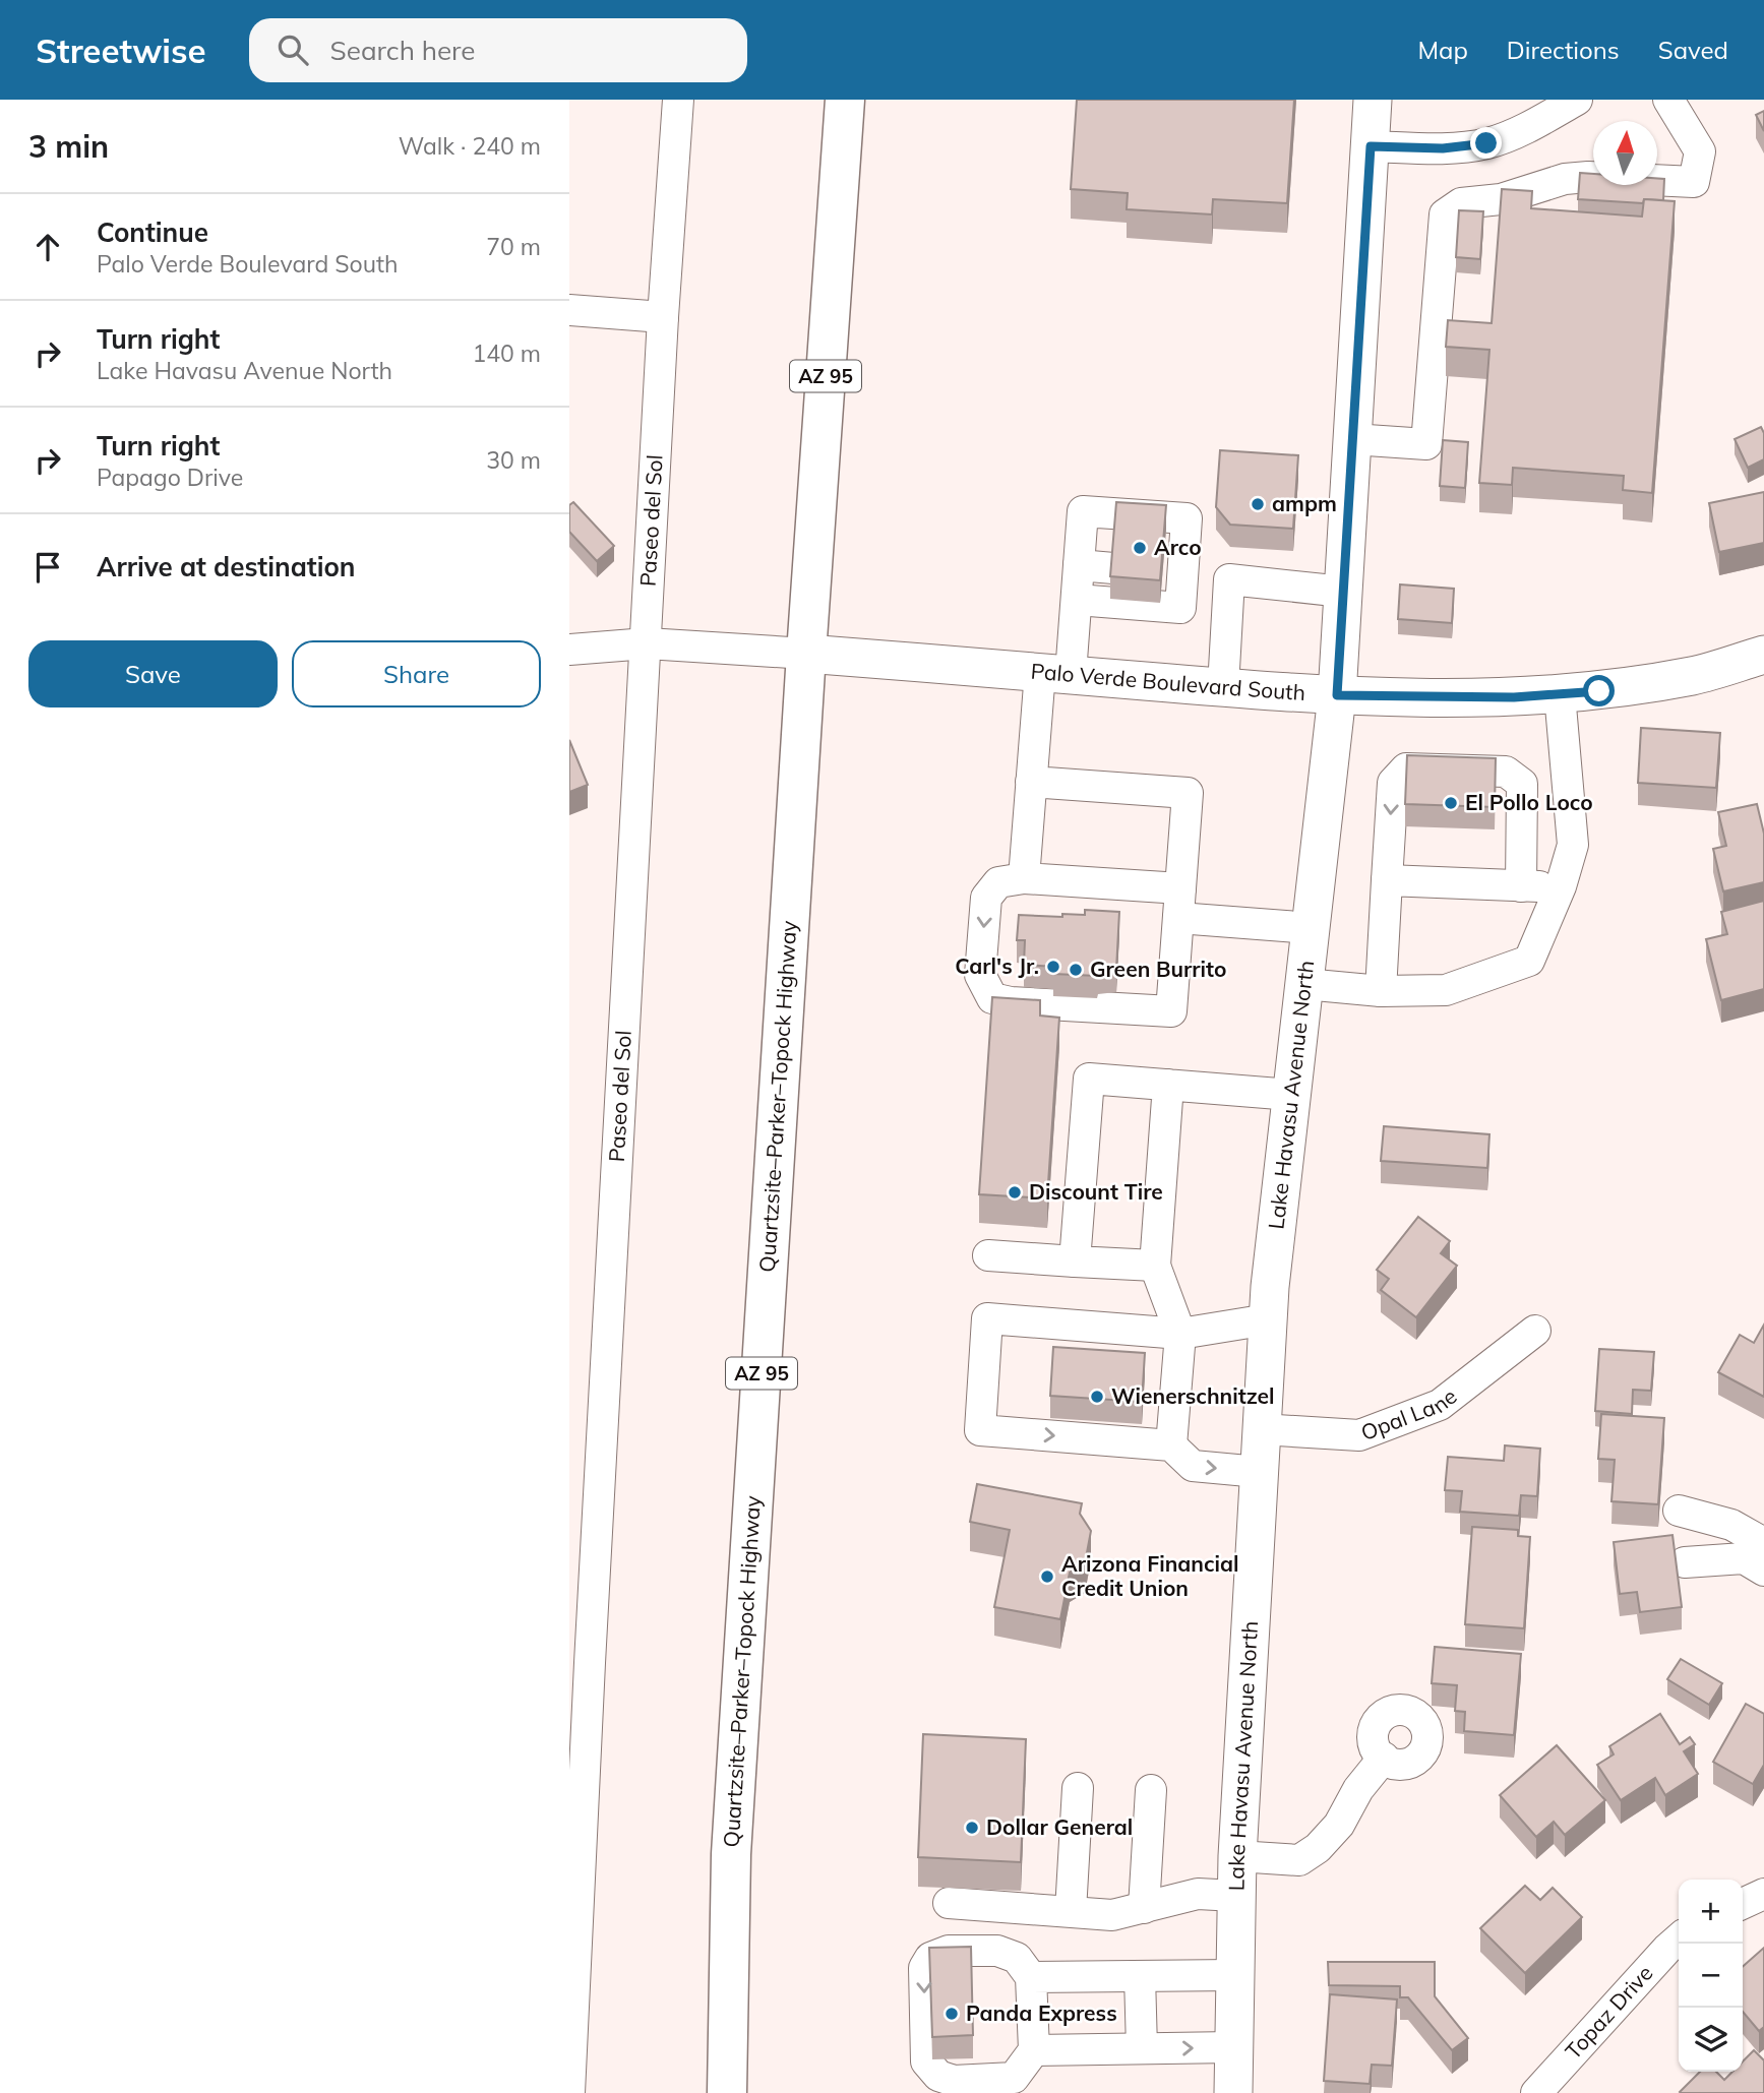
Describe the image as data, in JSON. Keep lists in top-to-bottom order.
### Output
{
  "streets": {
    "highway": ["AZ 95", "Quartzsite–Parker–Topock Highway"],
    "main road": ["Palo Verde Boulevard South", "Lake Havasu Avenue North"],
    "street": ["Paseo del Sol", "Opal Lane", "Topaz Drive"]
  },
  "crossings": [
    ["Paseo del Sol", "Palo Verde Boulevard South"],
    ["Palo Verde Boulevard South", "Quartzsite–Parker–Topock Highway"],
    ["Palo Verde Boulevard South", "Lake Havasu Avenue North"],
    ["Lake Havasu Avenue North", "Opal Lane"]
  ],
  "places": [
    "ampm",
    "Arco",
    "El Pollo Loco",
    "Carl's Jr.",
    "Green Burrito",
    "Discount Tire",
    "Wienerschnitzel",
    "Arizona Financial Credit Union",
    "Dollar General",
    "Panda Express"
  ],
  "north": "top",
  "page": {
    "header": "Streetwise",
    "search": "Search here",
    "nav": ["Map", "Directions", "Saved"],
    "heading": ["3 min", "Walk · 240 m"],
    "list": [
      ["Continue", "Palo Verde Boulevard South", "70 m"],
      ["Turn right", "Lake Havasu Avenue North", "140 m"],
      ["Turn right", "Papago Drive", "30 m"],
      "Arrive at destination"
    ],
    "buttons": ["Save", "Share"],
    "map_buttons": ["+", "−"]
  }
}
